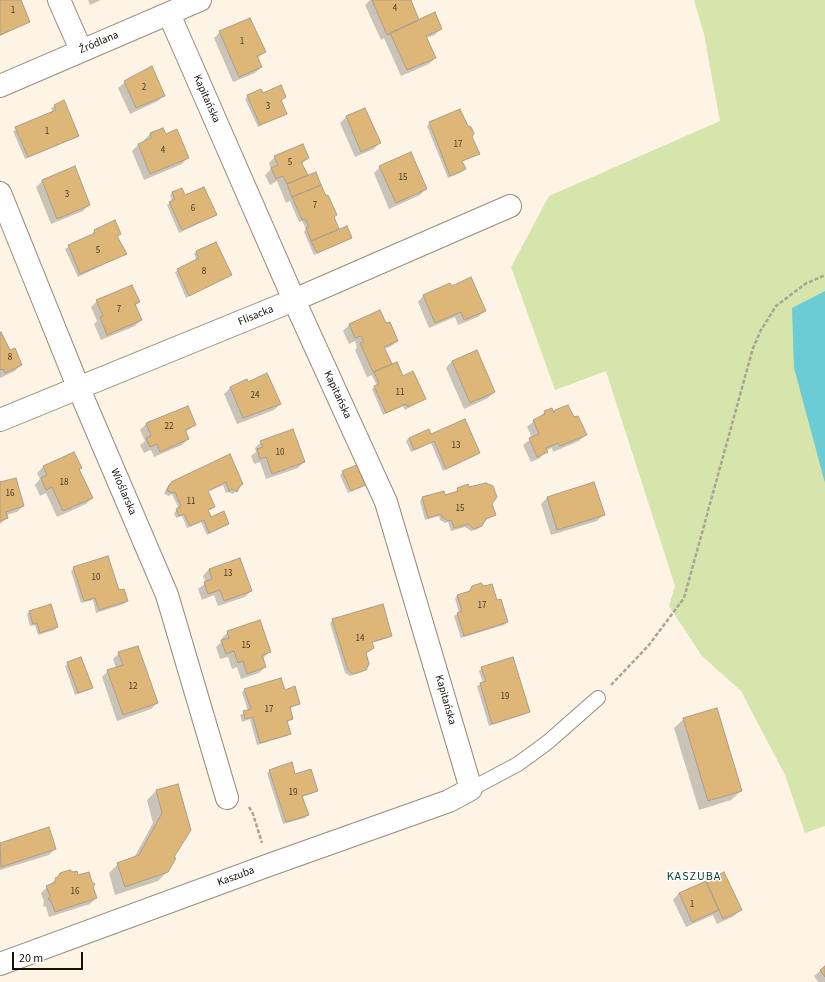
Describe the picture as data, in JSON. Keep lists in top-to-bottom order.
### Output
{
  "streets": {
    "street": [
      "Źródlana",
      "Kapitańska",
      "Flisacka",
      "Wioślarska",
      "Kaszuba"
    ]
  },
  "crossings": [
    ["Źródlana", "Kapitańska"],
    ["Kapitańska", "Flisacka"],
    ["Kapitańska", "Kaszuba"],
    ["Flisacka", "Wioślarska"]
  ],
  "districts": ["KASZUBA"],
  "house_numbers": [
    "4",
    "1",
    "1",
    "2",
    "3",
    "1",
    "17",
    "4",
    "5",
    "15",
    "3",
    "7",
    "6",
    "5",
    "8",
    "7",
    "8",
    "11",
    "24",
    "22",
    "13",
    "10",
    "18",
    "16",
    "11",
    "15",
    "13",
    "10",
    "17",
    "14",
    "15",
    "12",
    "19",
    "17",
    "19",
    "16",
    "1"
  ],
  "scale_bar": "20 m"
}
